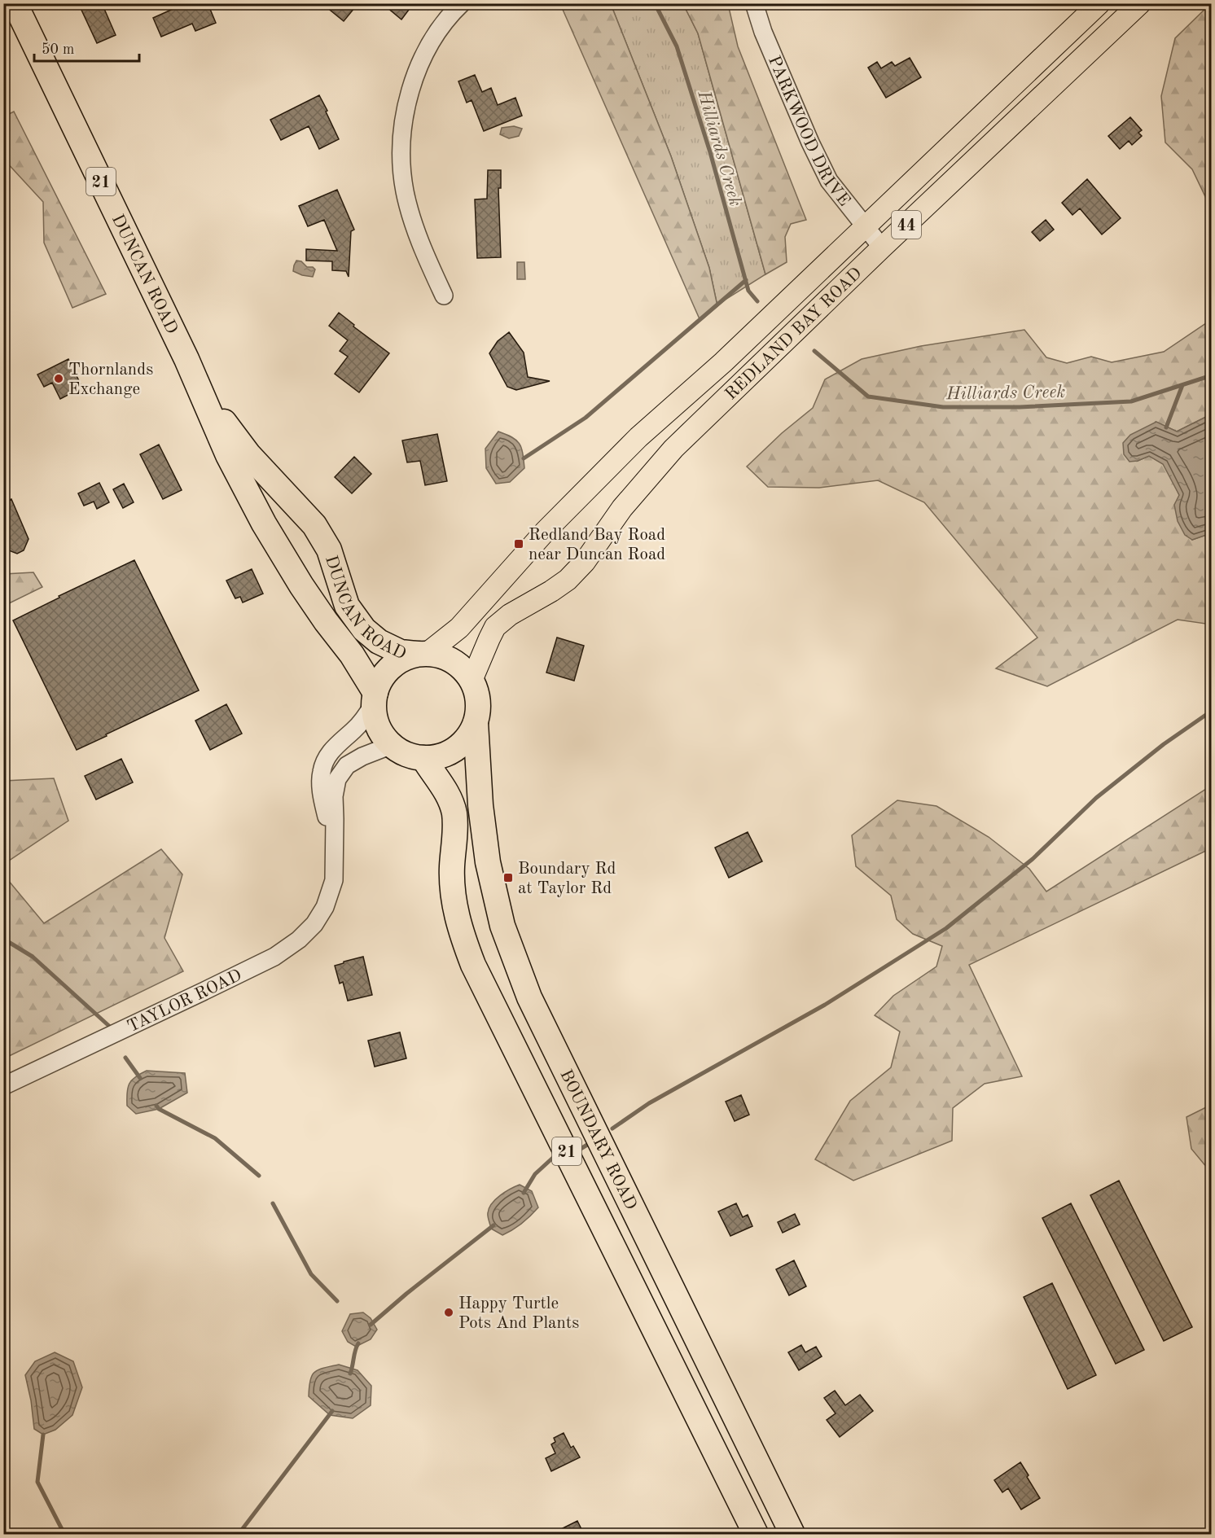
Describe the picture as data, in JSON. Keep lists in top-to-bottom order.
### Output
{
  "streets": {
    "highway": ["21", "DUNCAN ROAD", "BOUNDARY ROAD"],
    "main road": ["44", "REDLAND BAY ROAD"],
    "street": ["PARKWOOD DRIVE", "TAYLOR ROAD"]
  },
  "crossings": [
    ["PARKWOOD DRIVE", "REDLAND BAY ROAD"],
    ["21", "DUNCAN ROAD"],
    ["21", "REDLAND BAY ROAD"],
    ["21", "TAYLOR ROAD"],
    ["21", "BOUNDARY ROAD"],
    ["DUNCAN ROAD", "REDLAND BAY ROAD"],
    ["DUNCAN ROAD", "TAYLOR ROAD"],
    ["DUNCAN ROAD", "BOUNDARY ROAD"],
    ["REDLAND BAY ROAD", "TAYLOR ROAD"],
    ["REDLAND BAY ROAD", "BOUNDARY ROAD"],
    ["TAYLOR ROAD", "BOUNDARY ROAD"]
  ],
  "water": ["Hilliards Creek"],
  "places": {
    "other": ["Thornlands Exchange", "Happy Turtle Pots And Plants"],
    "transit": ["Redland Bay Road near Duncan Road", "Boundary Rd at Taylor Rd"]
  },
  "scale_bar": "50 m"
}
